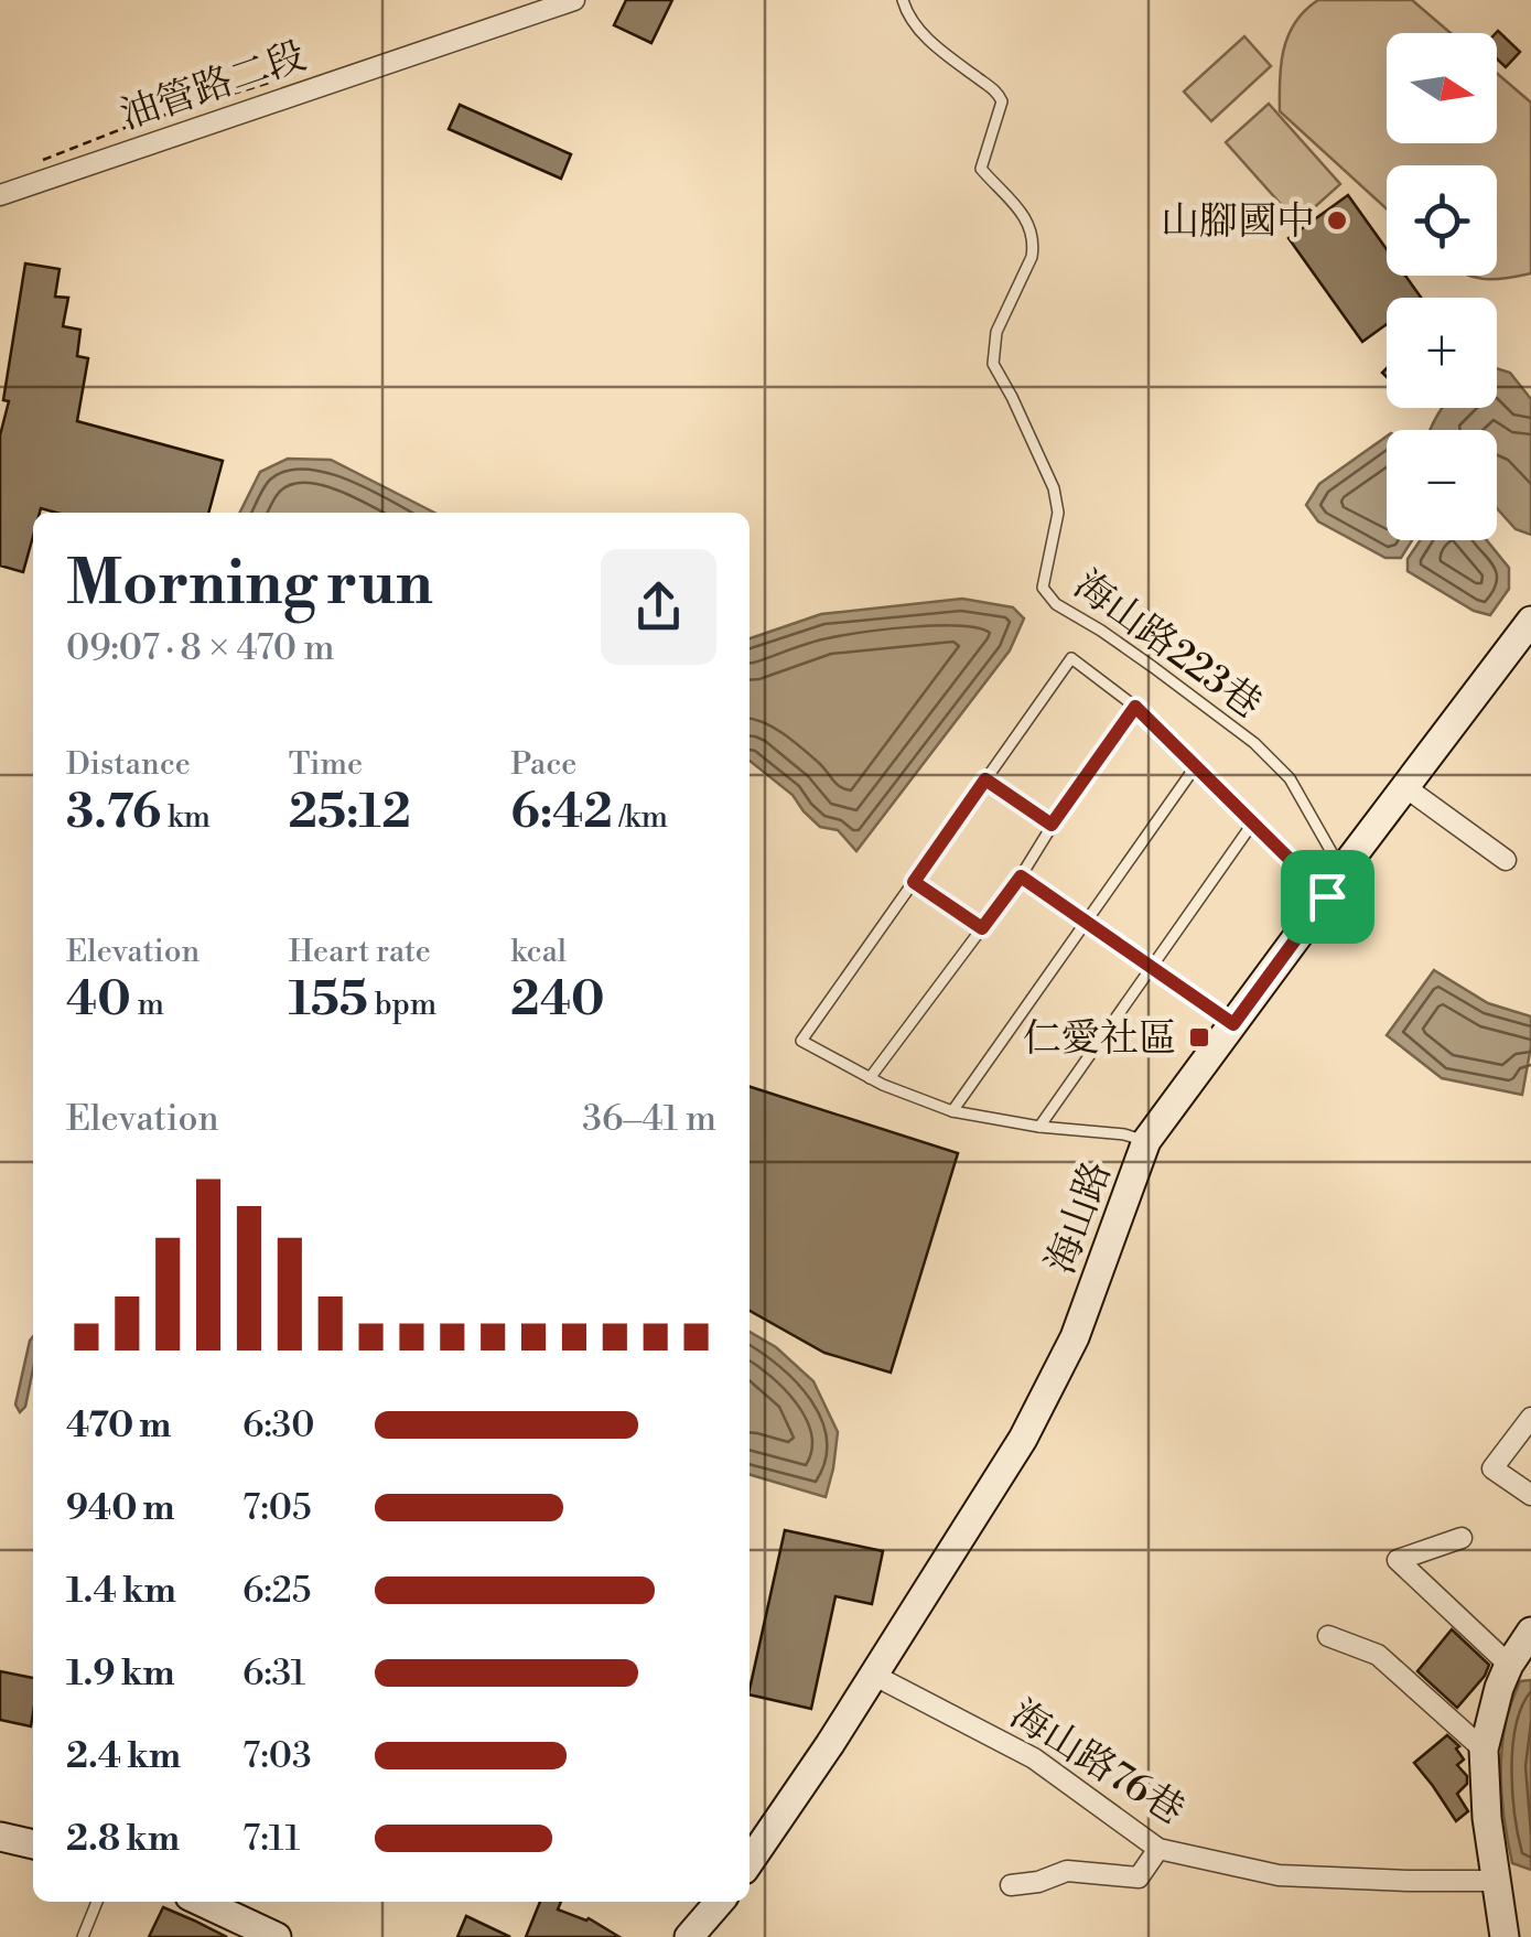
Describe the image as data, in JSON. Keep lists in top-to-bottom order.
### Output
{
  "streets": {
    "main road": ["海山路"],
    "street": ["油管路二段", "海山路76巷"],
    "lane": ["海山路223巷"]
  },
  "crossings": [
    ["海山路223巷", "海山路"],
    ["海山路", "海山路76巷"]
  ],
  "places": {
    "other": ["山腳國中"],
    "transit": ["仁愛社區"]
  },
  "north": "right",
  "page": {
    "map_buttons": ["+", "−"],
    "heading": ["Morning run", "09:07 · 8 × 470 m"],
    "stats": [
      ["Distance", "3.76 km"],
      ["Time", "25:12"],
      ["Pace", "6:42 /km"],
      ["Elevation", "40 m"],
      ["Heart rate", "155 bpm"],
      ["kcal", "240"]
    ],
    "chart": ["Elevation", "36–41 m"],
    "list": [
      {
        "name": "470 m",
        "note": "6:30"
      },
      {
        "name": "940 m",
        "note": "7:05"
      },
      {
        "name": "1.4 km",
        "note": "6:25"
      },
      {
        "name": "1.9 km",
        "note": "6:31"
      },
      {
        "name": "2.4 km",
        "note": "7:03"
      },
      {
        "name": "2.8 km",
        "note": "7:11"
      }
    ]
  }
}
